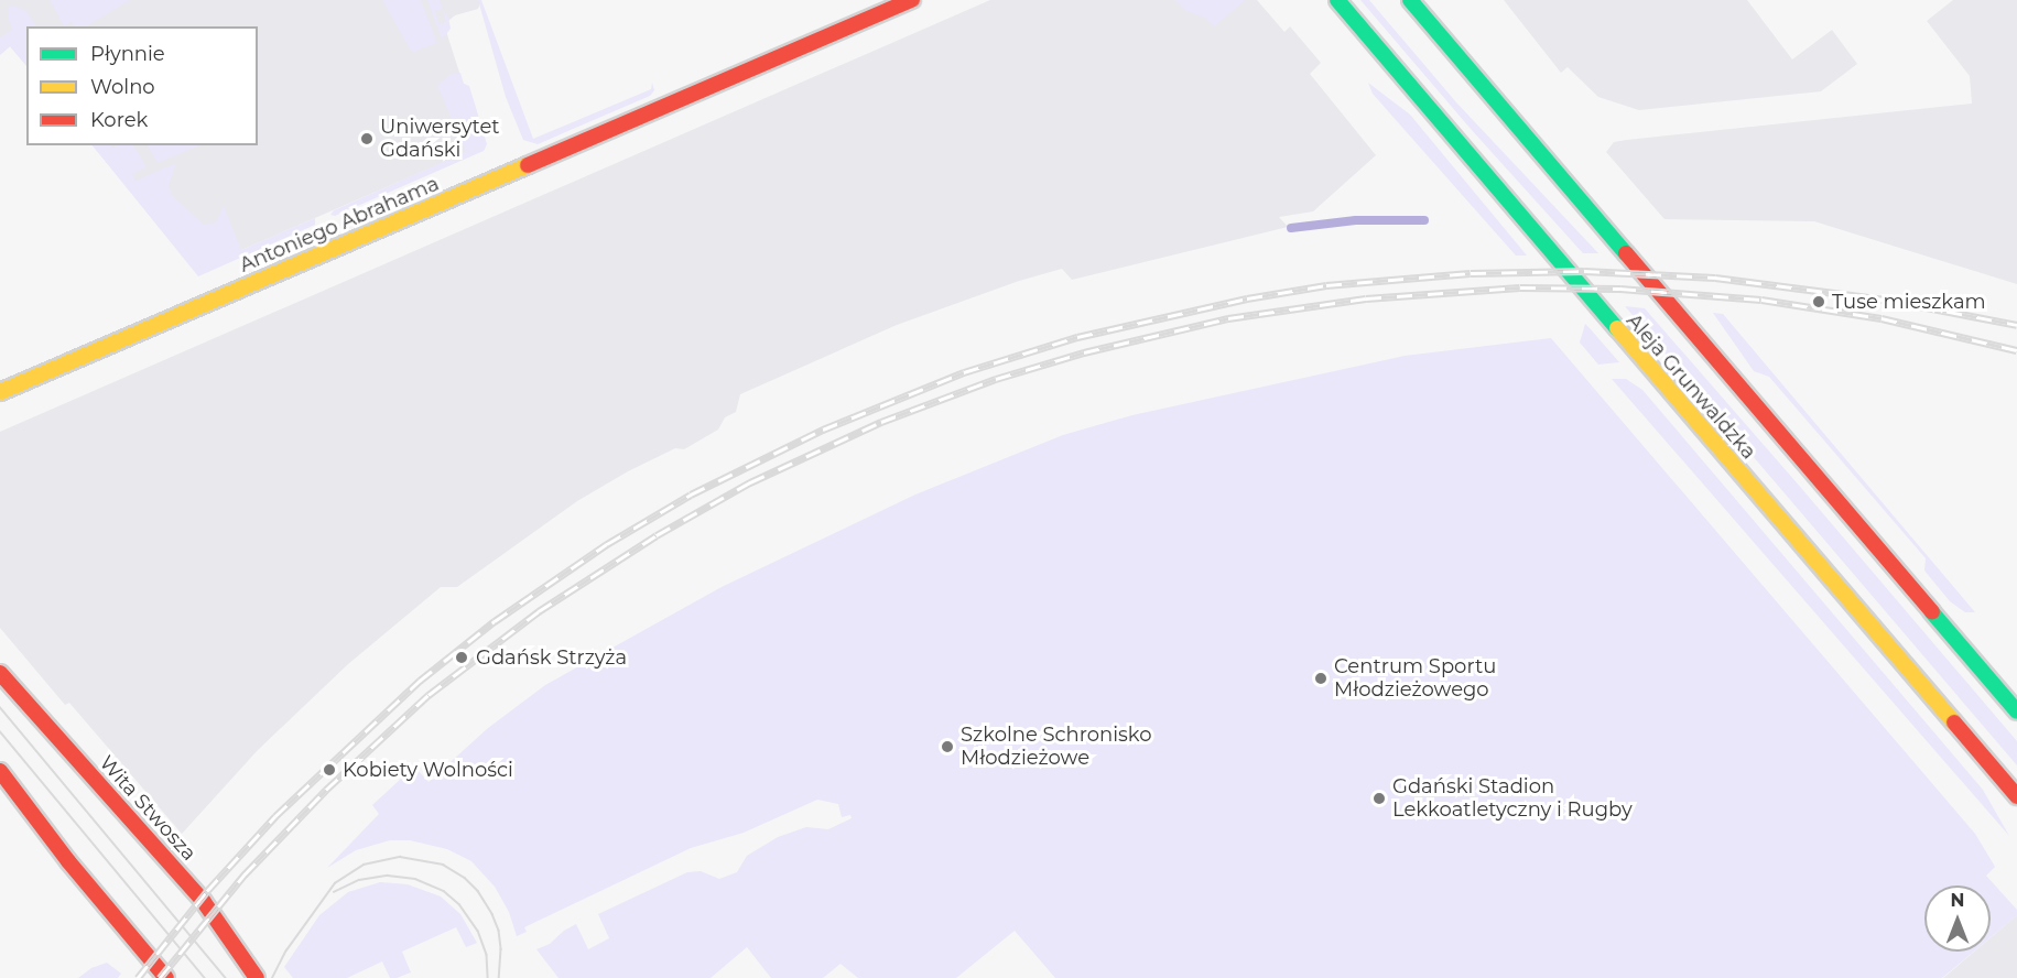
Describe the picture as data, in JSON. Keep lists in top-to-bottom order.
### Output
{
  "streets": {
    "main road": ["Antoniego Abrahama", "Aleja Grunwaldzka", "Wita Stwosza"]
  },
  "places": [
    "Uniwersytet Gdański",
    "Tuse mieszkam",
    "Gdańsk Strzyża",
    "Centrum Sportu Młodzieżowego",
    "Szkolne Schronisko Młodzieżowe",
    "Kobiety Wolności",
    "Gdański Stadion Lekkoatletyczny i Rugby"
  ],
  "legend": ["Płynnie", "Wolno", "Korek"],
  "north": "top"
}
